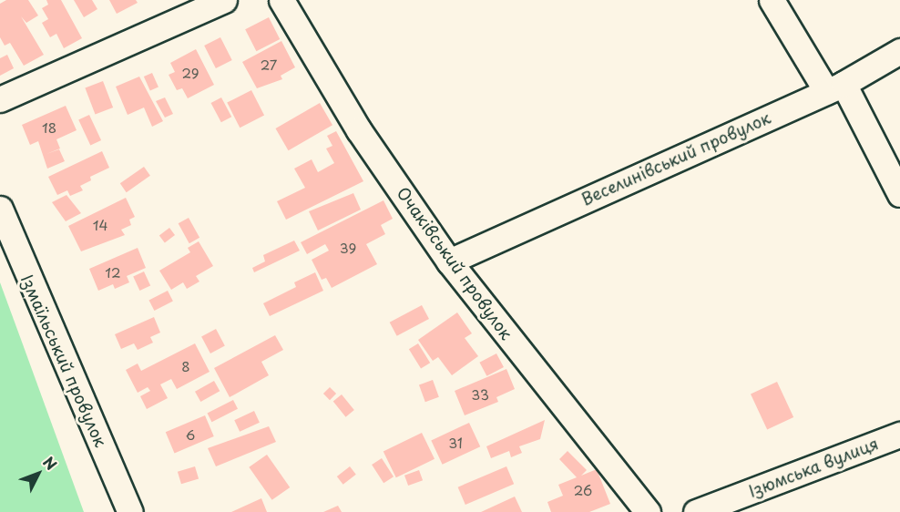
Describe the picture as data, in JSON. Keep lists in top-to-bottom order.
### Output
{
  "streets": {
    "street": [
      "Веселинівський провулок",
      "Очаківський провулок",
      "Ізмаїльський провулок",
      "Ізюмська вулиця"
    ]
  },
  "crossings": [
    ["Веселинівський провулок", "Очаківський провулок"]
  ],
  "house_numbers": [
    "27",
    "29",
    "18",
    "14",
    "39",
    "12",
    "8",
    "33",
    "6",
    "31",
    "26"
  ],
  "north": "top right"
}
